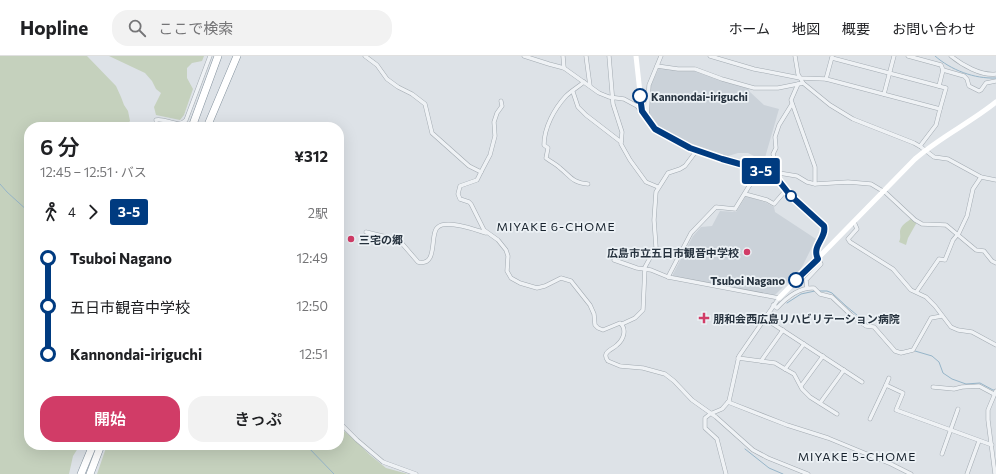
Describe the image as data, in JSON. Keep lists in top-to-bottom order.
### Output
{
  "districts": ["MIYAKE 6-CHOME", "MIYAKE 5-CHOME"],
  "places": {
    "other": [
      "Kannondai-iriguchi",
      "三宅の郷",
      "広島市立五日市観音中学校",
      "Tsuboi Nagano"
    ],
    "health": ["朋和会西広島リハビリテーション病院"]
  },
  "lines": ["bus line 3-5"],
  "page": {
    "header": "Hopline",
    "search": "ここで検索",
    "nav": [
      "ホーム",
      "地図",
      "概要",
      "お問い合わせ"
    ],
    "on_map": "3-5",
    "heading": ["6 分", "12:45 – 12:51 · バス", "¥312"],
    "legs": ["4", "3-5", "2駅"],
    "list": [
      {
        "name": "Tsuboi Nagano",
        "value": "12:49"
      },
      {
        "name": "五日市観音中学校",
        "value": "12:50"
      },
      {
        "name": "Kannondai-iriguchi",
        "value": "12:51"
      }
    ],
    "buttons": ["開始", "きっぷ"]
  }
}
